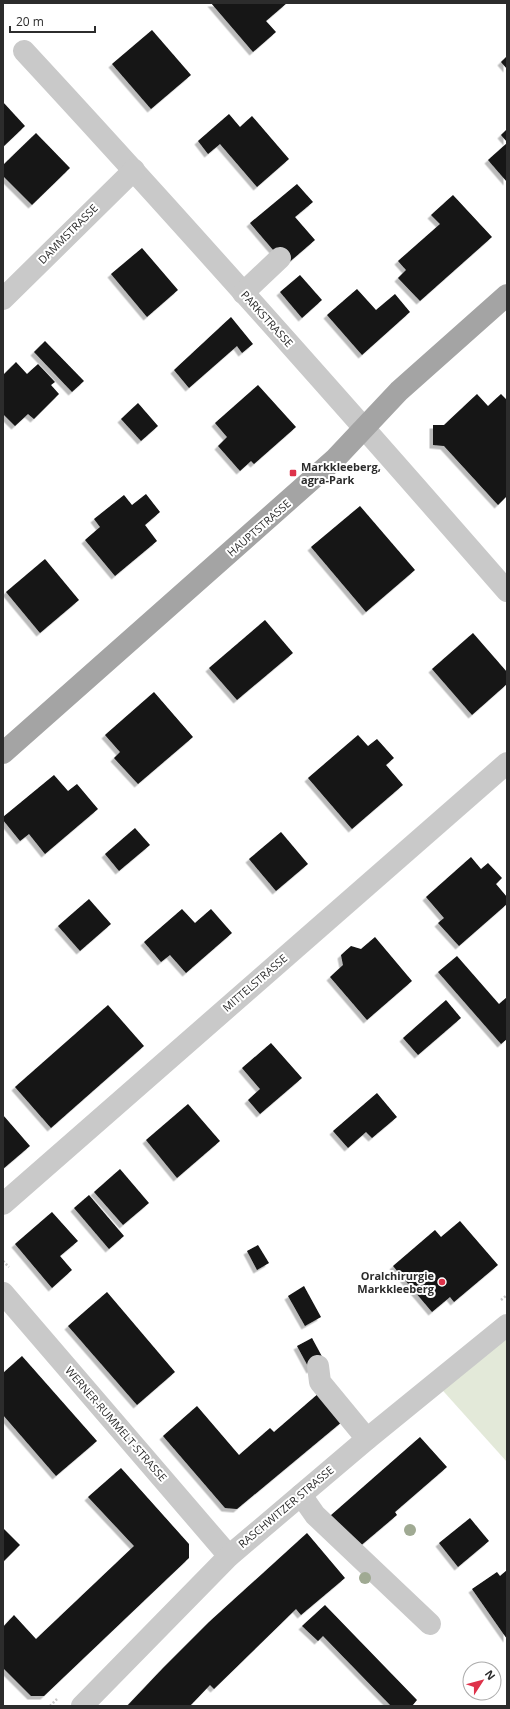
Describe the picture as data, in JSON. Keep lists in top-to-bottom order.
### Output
{
  "streets": {
    "main road": ["HAUPTSTRASSE"],
    "street": [
      "DAMMSTRASSE",
      "PARKSTRASSE",
      "MITTELSTRASSE",
      "WERNER-RUMMELT-STRASSE",
      "RASCHWITZER STRASSE"
    ]
  },
  "crossings": [
    ["DAMMSTRASSE", "PARKSTRASSE"],
    ["PARKSTRASSE", "HAUPTSTRASSE"],
    ["WERNER-RUMMELT-STRASSE", "RASCHWITZER STRASSE"]
  ],
  "places": {
    "transit": ["Markkleeberg, agra-Park"],
    "other": ["Oralchirurgie Markkleeberg"]
  },
  "scale_bar": "20 m",
  "north": "top right"
}
